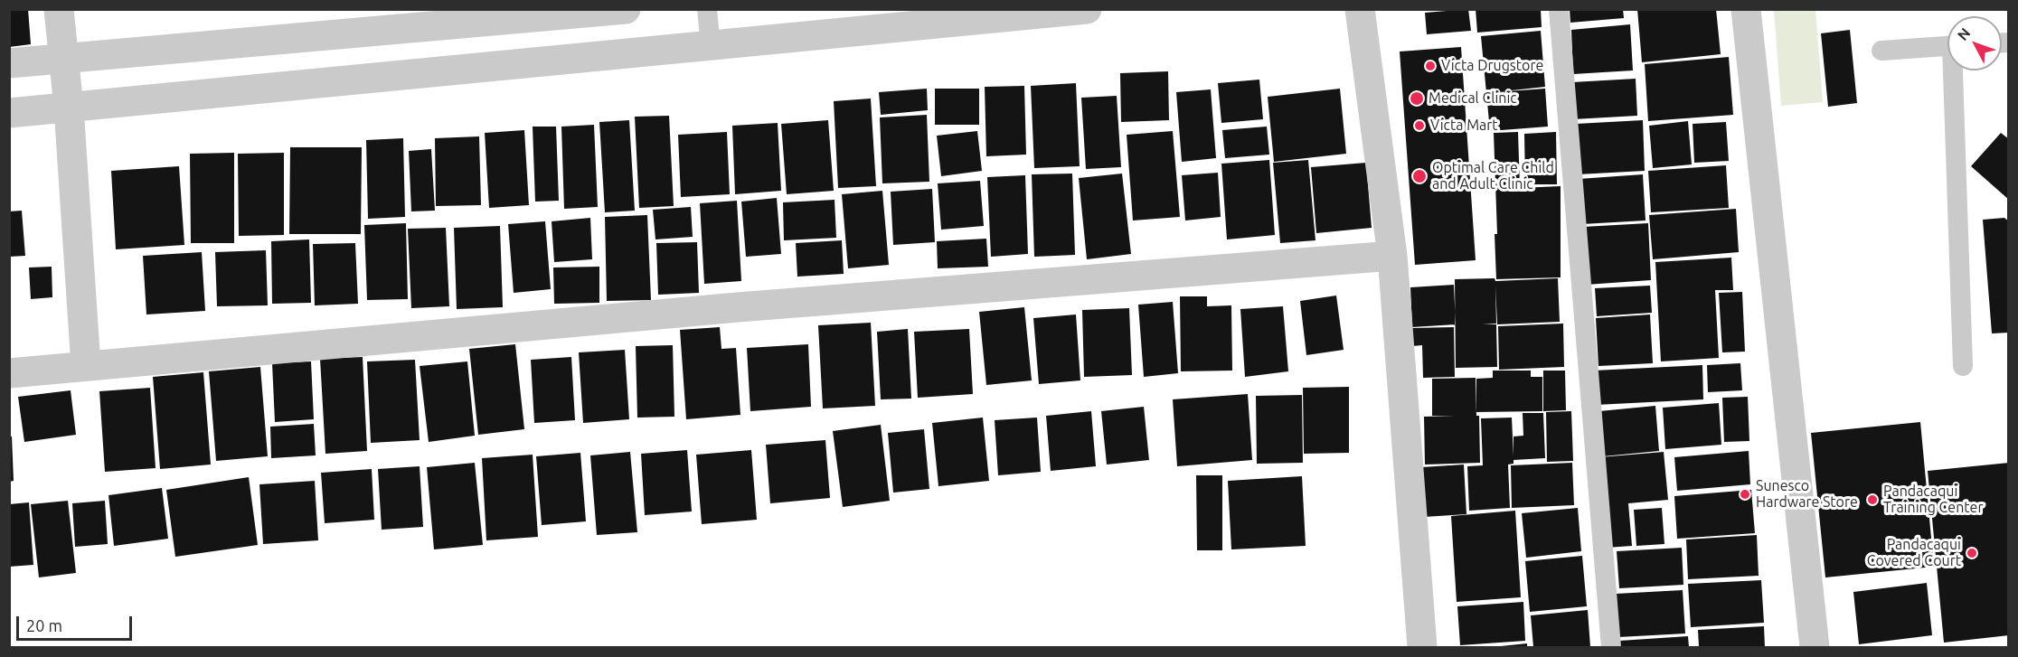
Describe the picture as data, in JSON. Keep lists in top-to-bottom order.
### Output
{
  "places": [
    "Victa Drugstore",
    "Medical Clinic",
    "Victa Mart",
    "Optimal Care Child and Adult Clinic",
    "Sunesco Hardware Store",
    "Pandacaqui Training Center",
    "Pandacaqui Covered Court"
  ],
  "scale_bar": "20 m",
  "north": "top left"
}
